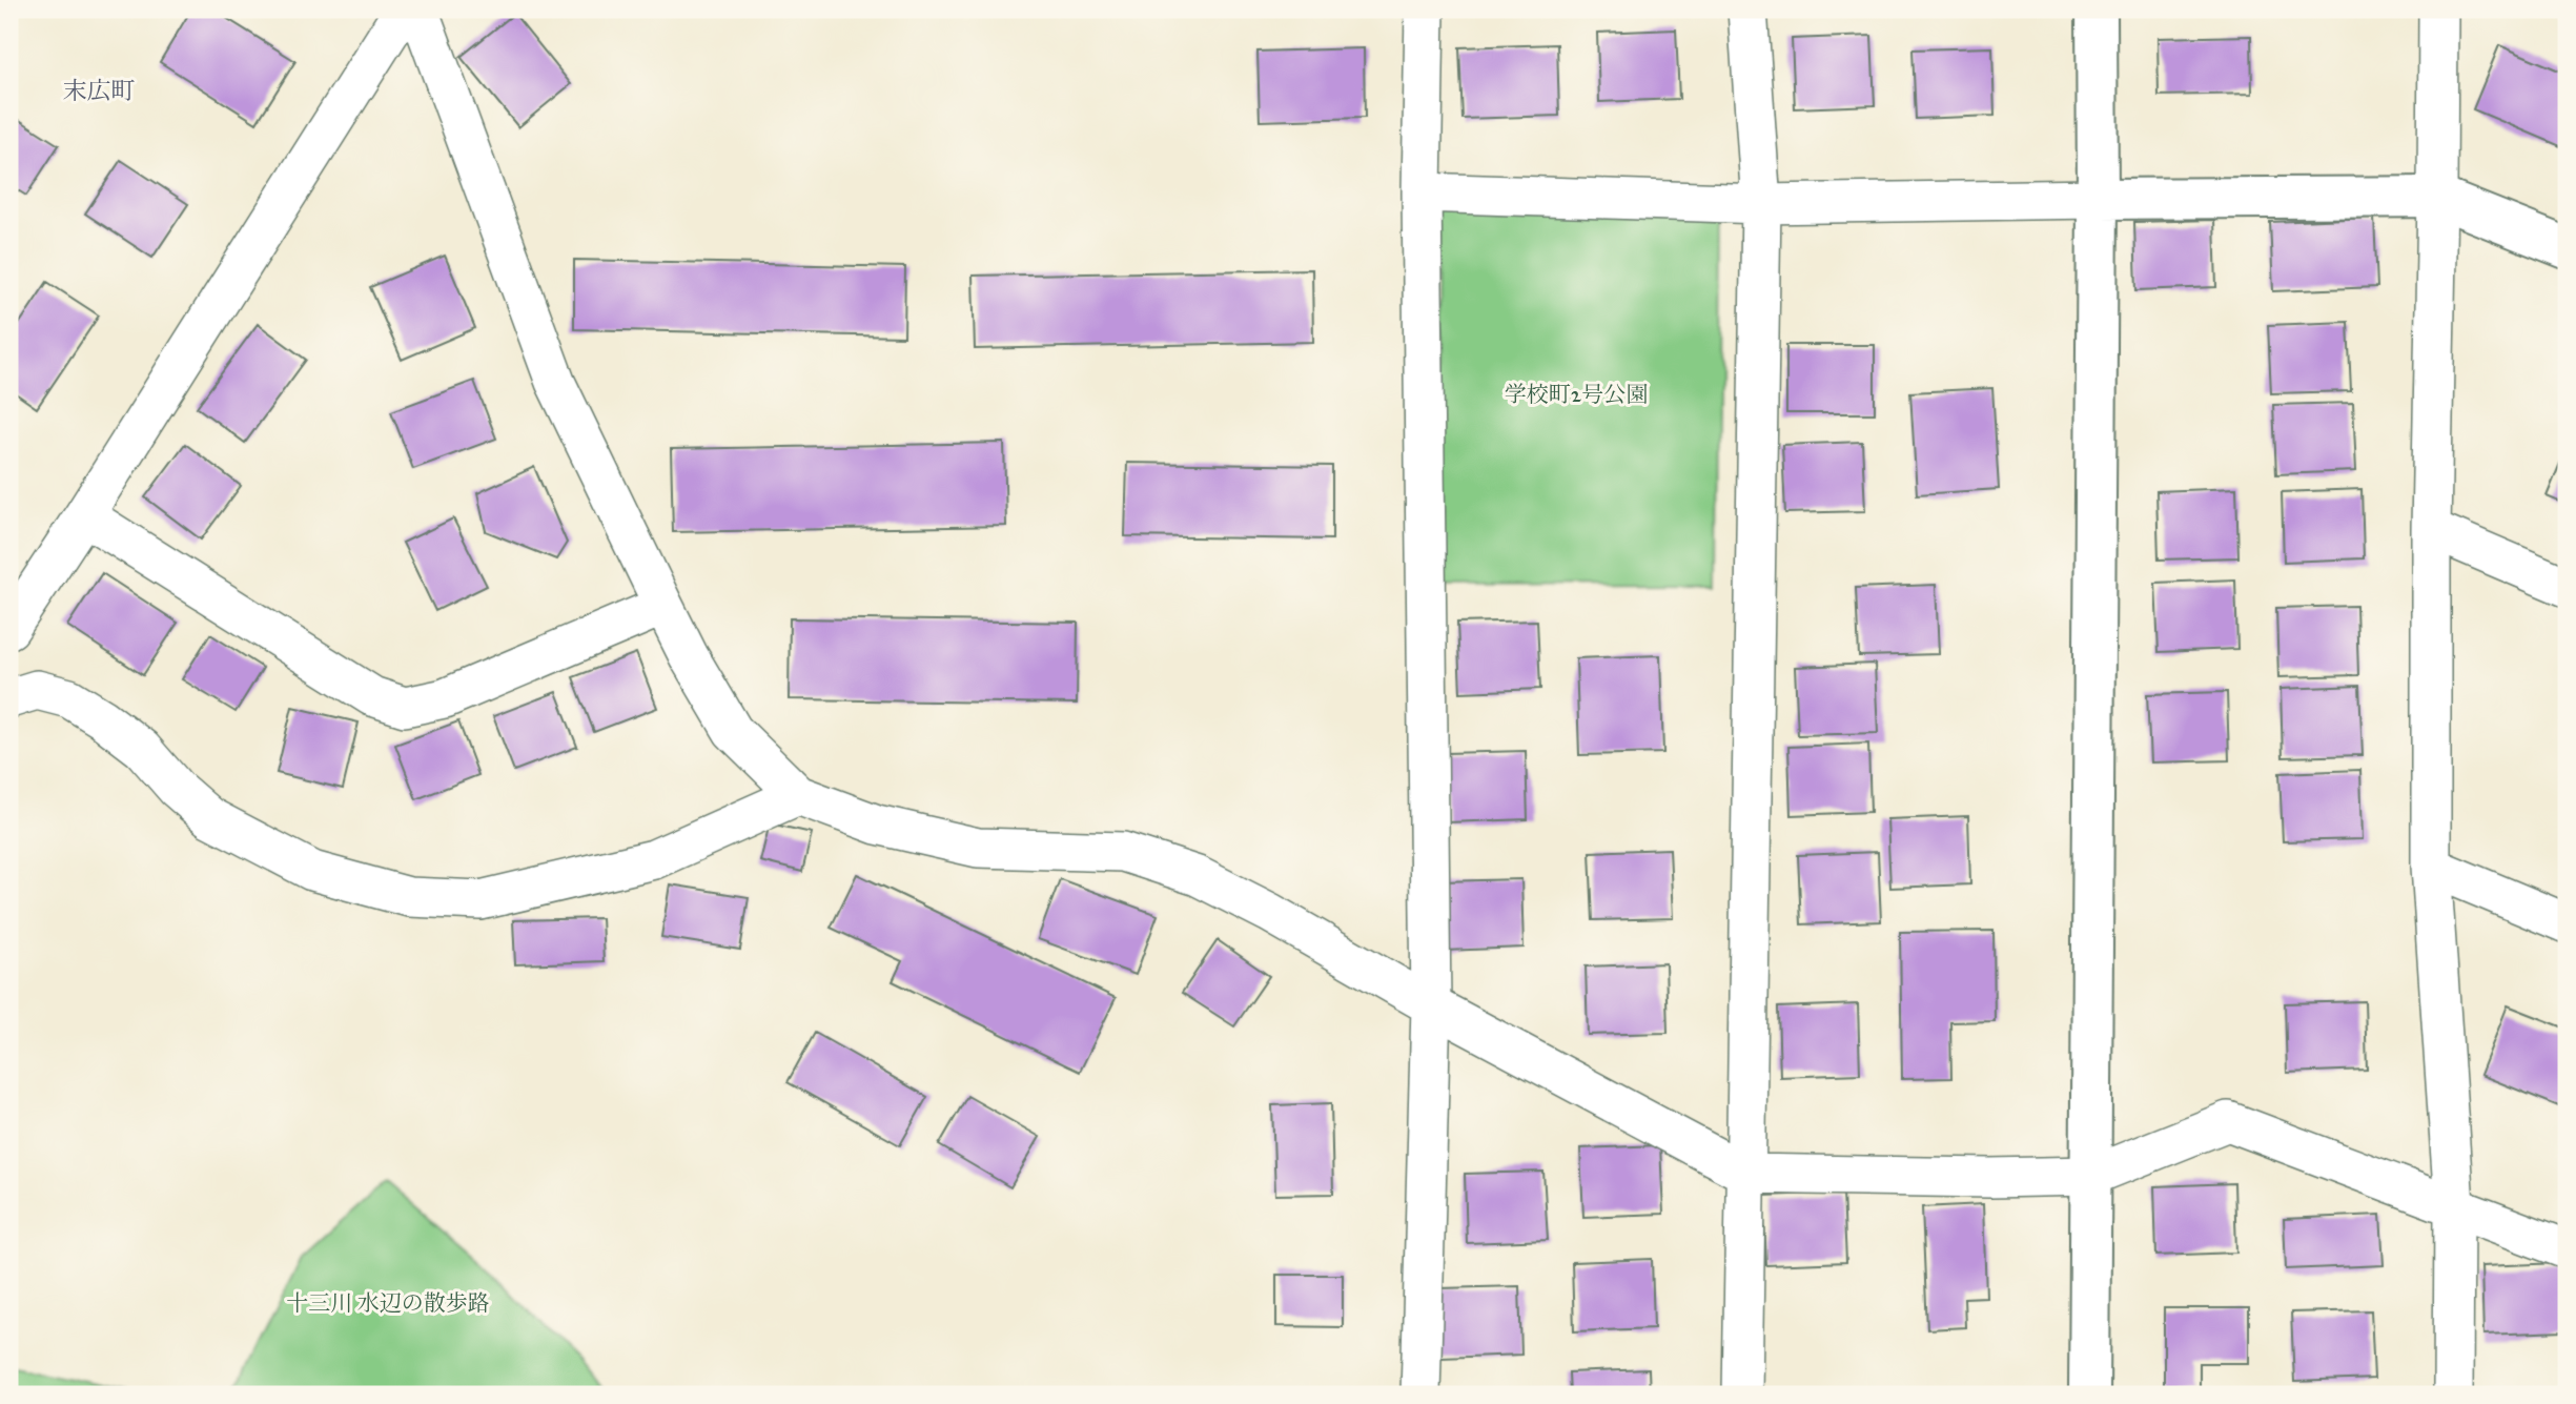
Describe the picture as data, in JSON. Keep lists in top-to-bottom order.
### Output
{
  "districts": ["末広町"],
  "parks": ["学校町2号公園", "十三川 水辺の散歩路"]
}
